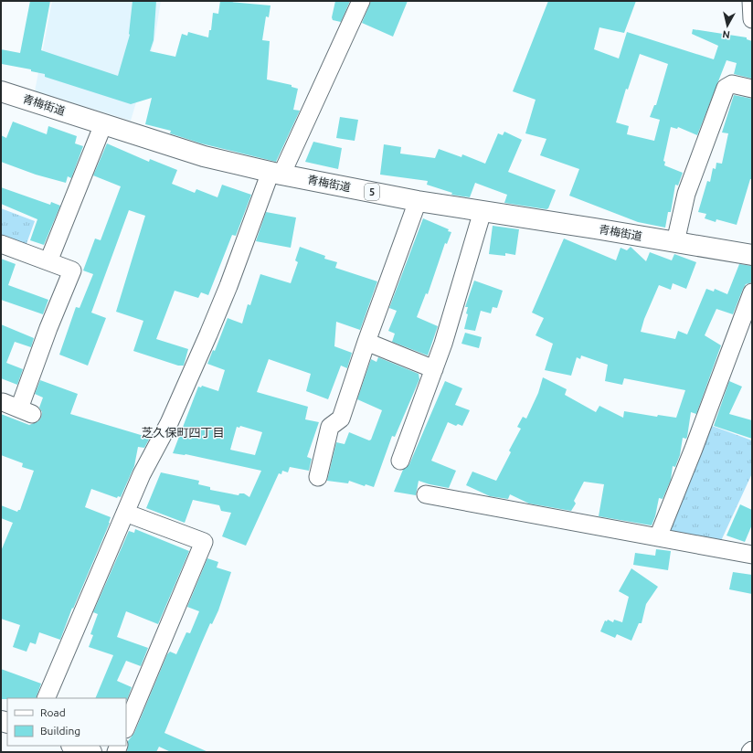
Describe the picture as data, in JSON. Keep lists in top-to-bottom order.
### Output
{
  "streets": {
    "main road": ["青梅街道", "5"]
  },
  "districts": ["芝久保町四丁目"],
  "legend": ["Road", "Building"],
  "north": "bottom"
}
